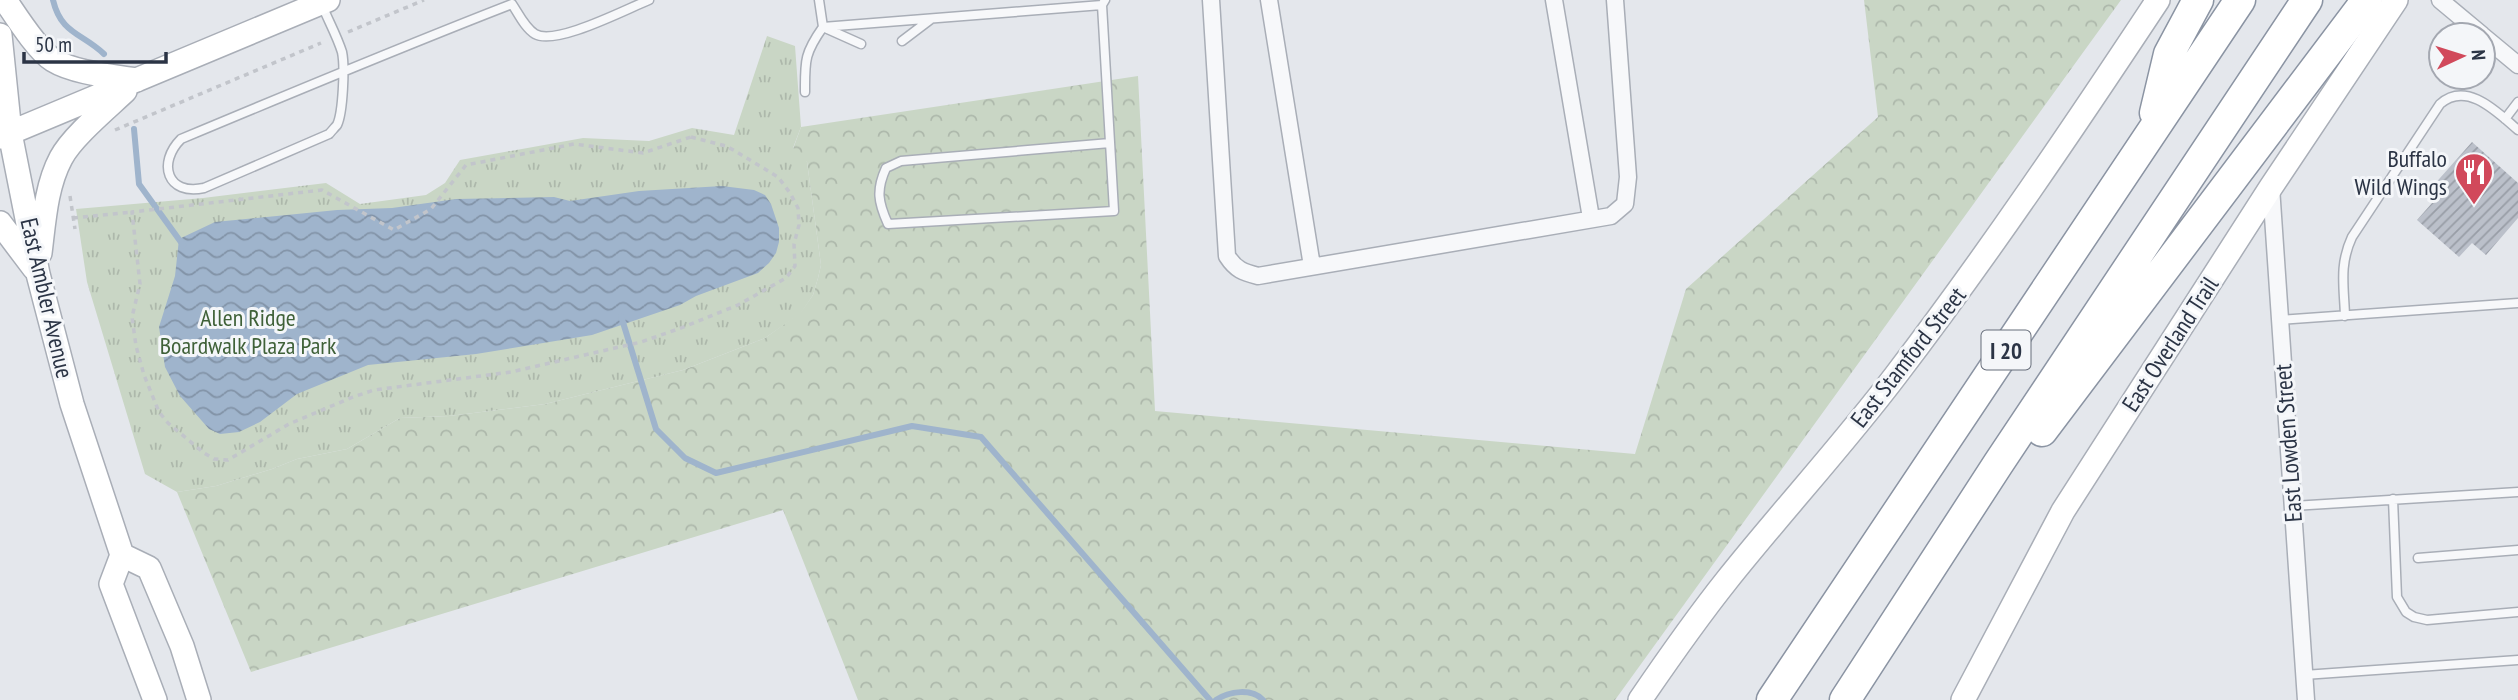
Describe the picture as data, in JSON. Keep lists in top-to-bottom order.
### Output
{
  "streets": {
    "highway": ["I 20"],
    "main road": ["East Ambler Avenue", "East Overland Trail", "East Stamford Street"],
    "street": ["East Lowden Street"]
  },
  "crossings": [
    ["East Overland Trail", "East Lowden Street"]
  ],
  "parks": ["Allen Ridge Boardwalk Plaza Park"],
  "places": {
    "restaurant": ["Buffalo Wild Wings"]
  },
  "scale_bar": "50 m",
  "north": "right"
}
